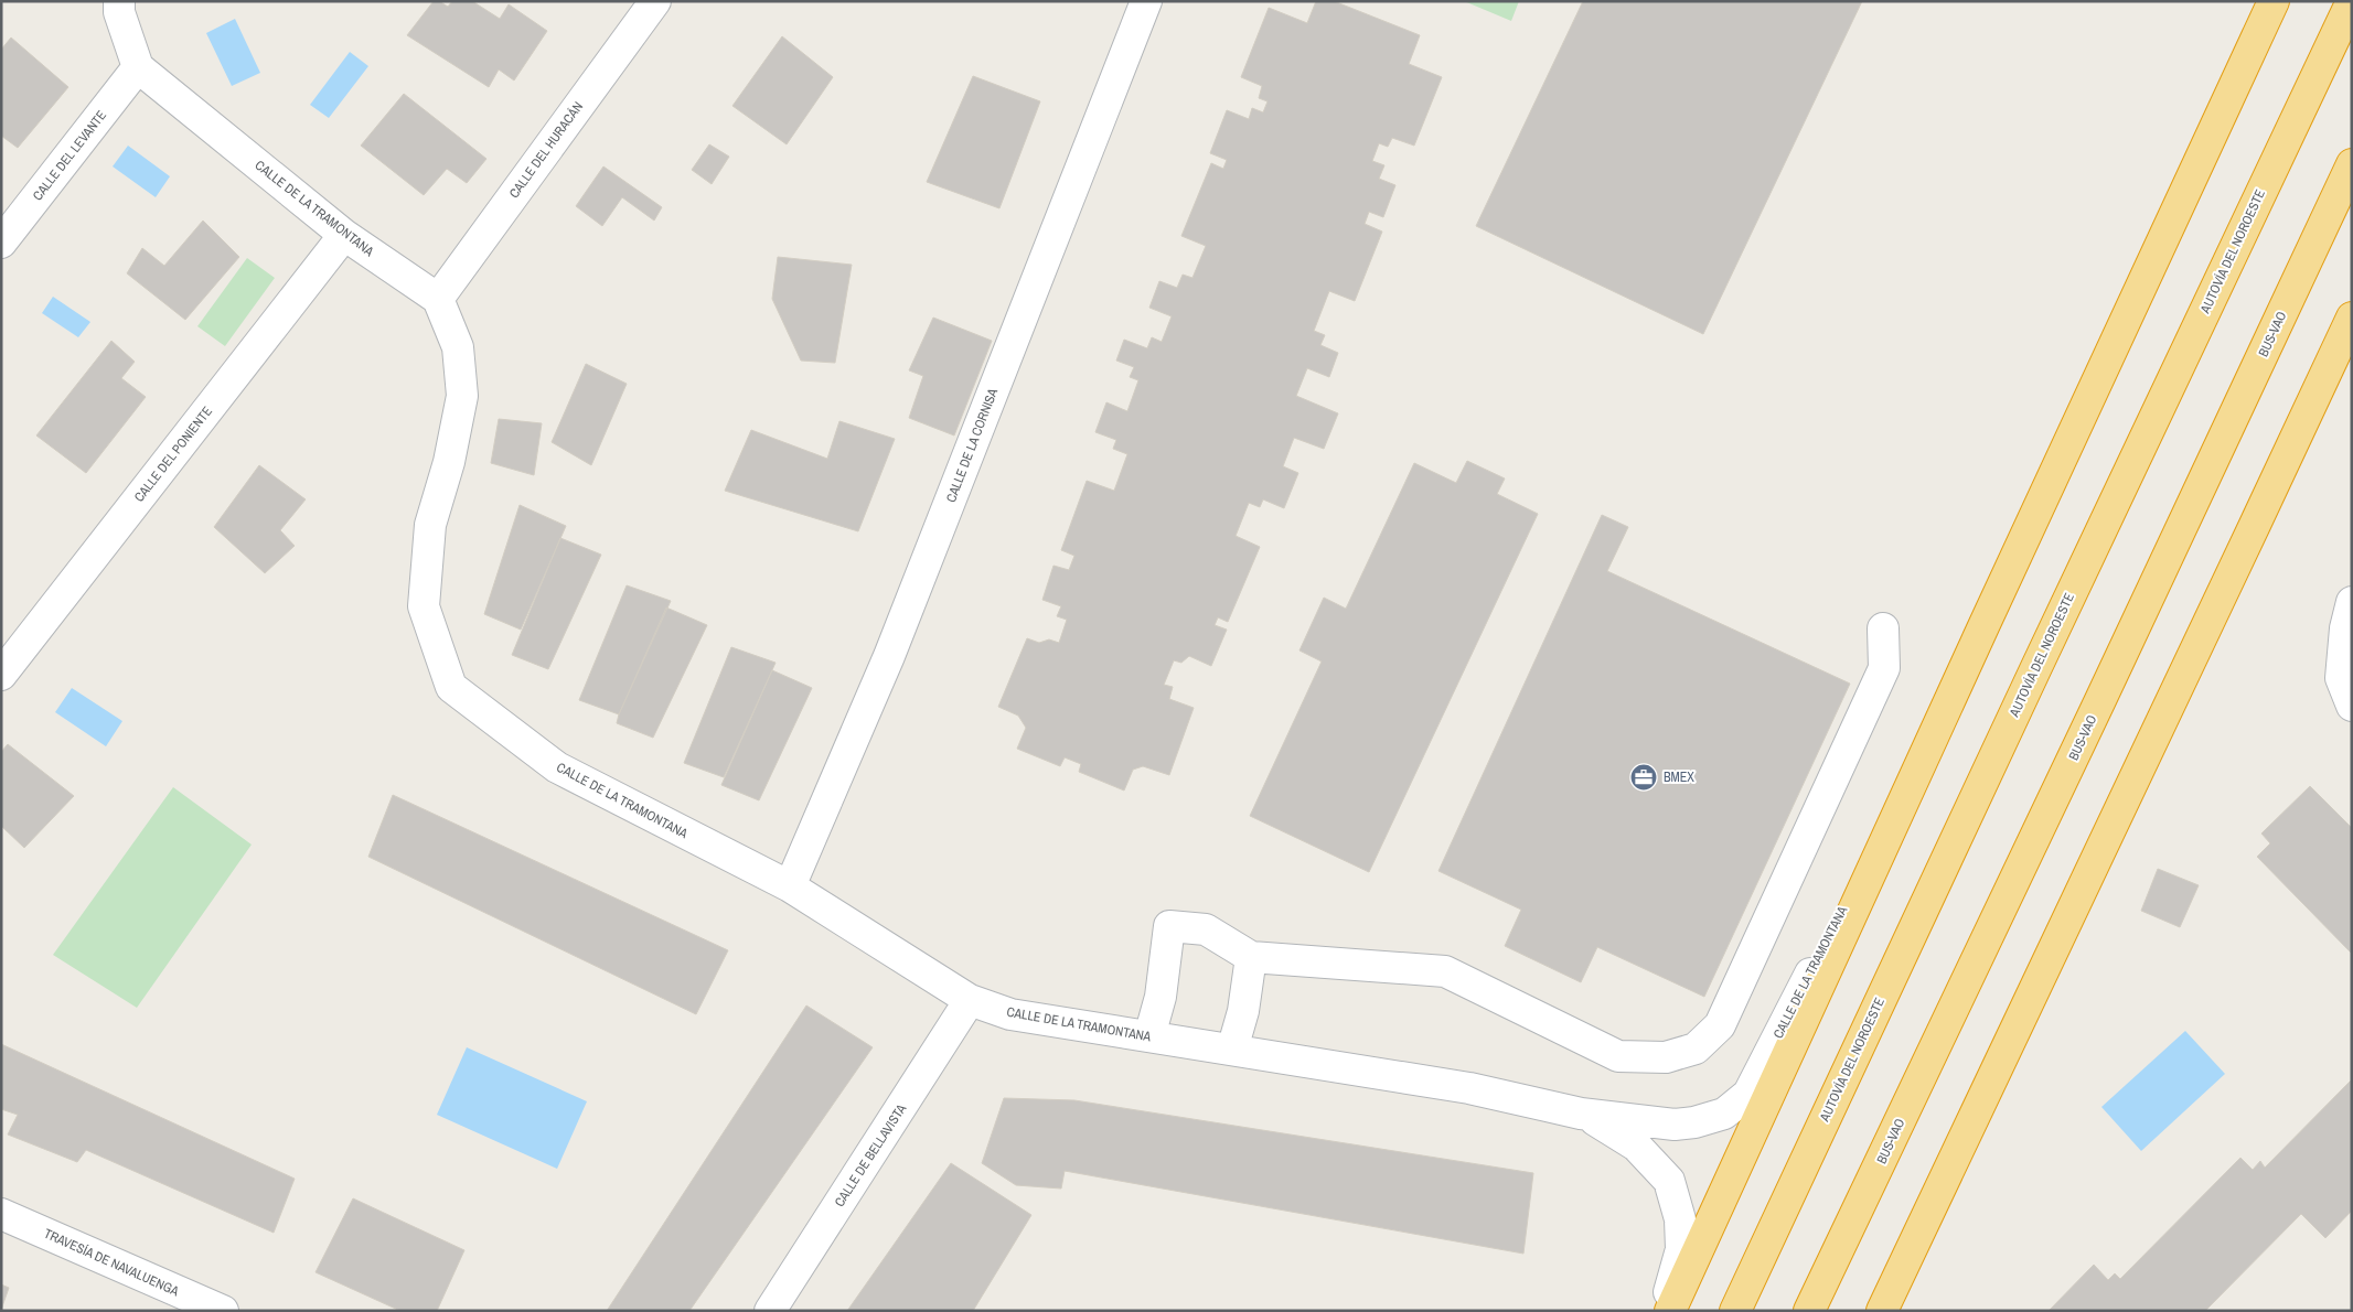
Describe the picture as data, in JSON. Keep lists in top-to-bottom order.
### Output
{
  "streets": {
    "highway": ["AUTOVÍA DEL NOROESTE", "BUS-VAO"],
    "street": [
      "CALLE DEL HURACÁN",
      "CALLE DEL LEVANTE",
      "CALLE DE LA TRAMONTANA",
      "CALLE DE LA CORNISA",
      "CALLE DEL PONIENTE",
      "CALLE DE BELLAVISTA",
      "TRAVESÍA DE NAVALUENGA"
    ]
  },
  "crossings": [
    ["CALLE DEL HURACÁN", "CALLE DE LA TRAMONTANA"],
    ["CALLE DEL LEVANTE", "CALLE DE LA TRAMONTANA"],
    ["CALLE DE LA TRAMONTANA", "CALLE DE LA CORNISA"],
    ["CALLE DE LA TRAMONTANA", "CALLE DEL PONIENTE"],
    ["CALLE DE LA TRAMONTANA", "CALLE DE BELLAVISTA"]
  ],
  "places": {
    "office": ["BMEX"]
  }
}
